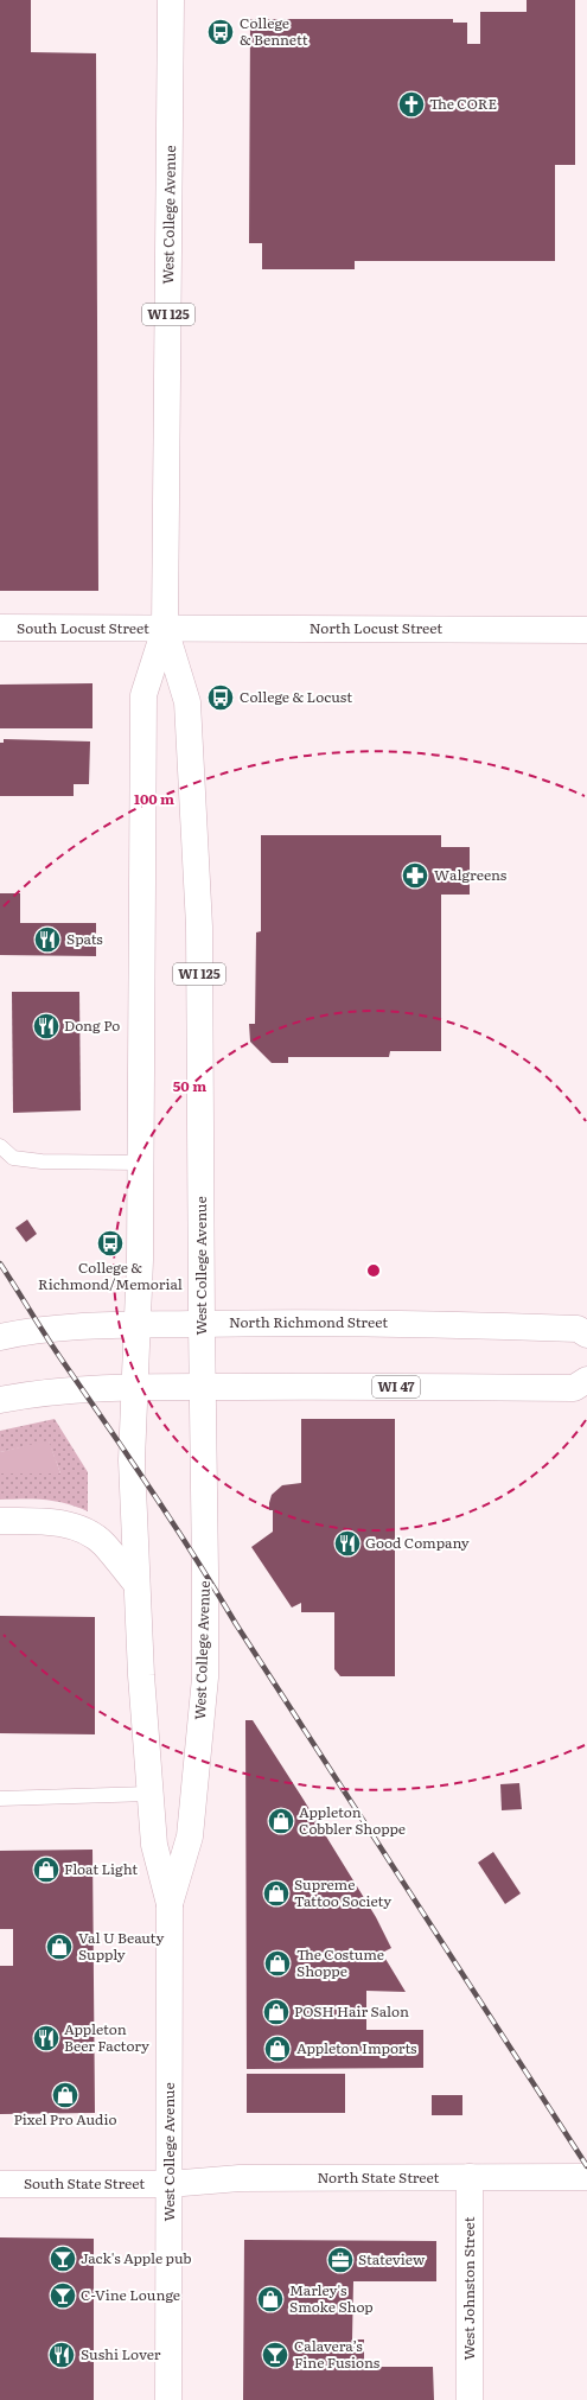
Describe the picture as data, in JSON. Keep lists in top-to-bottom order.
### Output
{
  "streets": {
    "main road": [
      "West College Avenue",
      "WI 125",
      "South Locust Street",
      "North Locust Street",
      "North Richmond Street",
      "WI 47",
      "North State Street",
      "South State Street",
      "West Johnston Street"
    ]
  },
  "crossings": [
    ["West College Avenue", "South Locust Street"],
    ["West College Avenue", "North Locust Street"],
    ["West College Avenue", "North Richmond Street"],
    ["West College Avenue", "WI 47"],
    ["West College Avenue", "North State Street"],
    ["West College Avenue", "South State Street"],
    ["South Locust Street", "North Locust Street"],
    ["North State Street", "South State Street"],
    ["North State Street", "West Johnston Street"]
  ],
  "places": {
    "bus stop": ["College & Bennett", "College & Locust", "College & Richmond/Memorial"],
    "church": ["The CORE"],
    "pharmacy": ["Walgreens"],
    "restaurant": [
      "Spats",
      "Dong Po",
      "Good Company",
      "Appleton Beer Factory",
      "Sushi Lover"
    ],
    "shop": [
      "Appleton Cobbler Shoppe",
      "Float Light",
      "Supreme Tattoo Society",
      "Val U Beauty Supply",
      "The Costume Shoppe",
      "POSH Hair Salon",
      "Appleton Imports",
      "Pixel Pro Audio",
      "Marley's Smoke Shop"
    ],
    "bar": ["Jack's Apple pub", "C-Vine Lounge", "Calavera’s Fine Fusions"],
    "office": ["Stateview"]
  },
  "rings": ["100 m", "50 m"]
}
